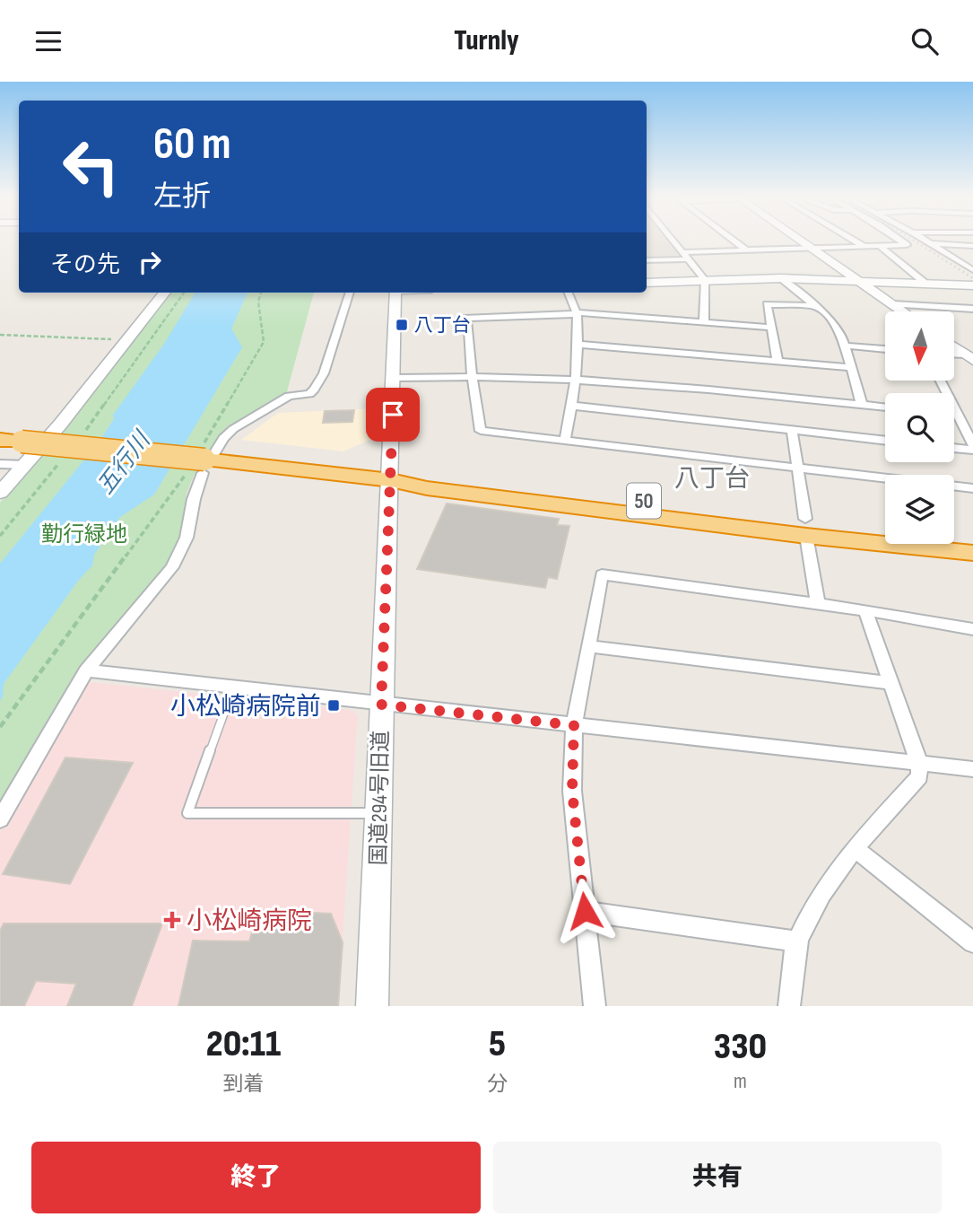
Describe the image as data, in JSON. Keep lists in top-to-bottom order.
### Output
{
  "streets": {
    "highway": ["50"],
    "street": ["国道294号旧道"]
  },
  "crossings": [
    ["50", "国道294号旧道"]
  ],
  "districts": ["八丁台"],
  "water": ["五行川"],
  "parks": ["勤行緑地"],
  "places": {
    "transit": ["八丁台", "小松崎病院前"],
    "health": ["小松崎病院"]
  },
  "north": "bottom",
  "page": {
    "header": "Turnly",
    "turn": ["60 m", "左折"],
    "then": "その先",
    "eta": [
      "20:11",
      "到着",
      "5",
      "分",
      "330",
      "m"
    ],
    "buttons": ["終了", "共有"]
  }
}
